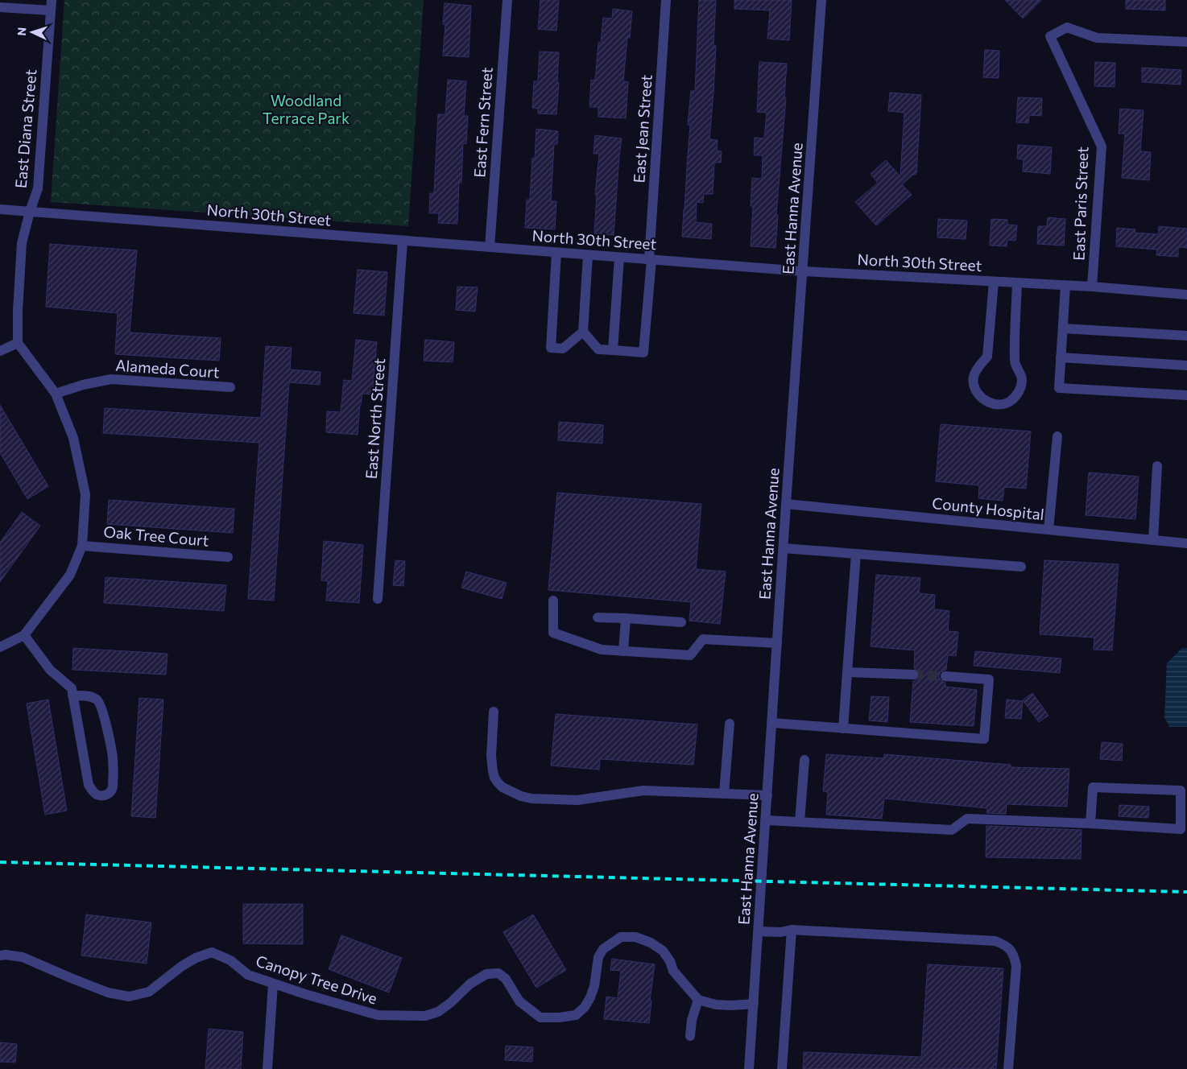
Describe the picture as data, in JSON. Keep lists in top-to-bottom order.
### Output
{
  "streets": {
    "street": [
      "East Fern Street",
      "East Diana Street",
      "East Jean Street",
      "East Paris Street",
      "East Hanna Avenue",
      "North 30th Street",
      "Alameda Court",
      "East North Street",
      "County Hospital",
      "Oak Tree Court",
      "Canopy Tree Drive"
    ]
  },
  "crossings": [
    ["East Fern Street", "North 30th Street"],
    ["East Diana Street", "North 30th Street"],
    ["East Jean Street", "North 30th Street"],
    ["East Paris Street", "North 30th Street"],
    ["East Hanna Avenue", "North 30th Street"],
    ["East Hanna Avenue", "County Hospital"],
    ["North 30th Street", "East North Street"]
  ],
  "parks": ["Woodland Terrace Park"],
  "north": "left"
}
